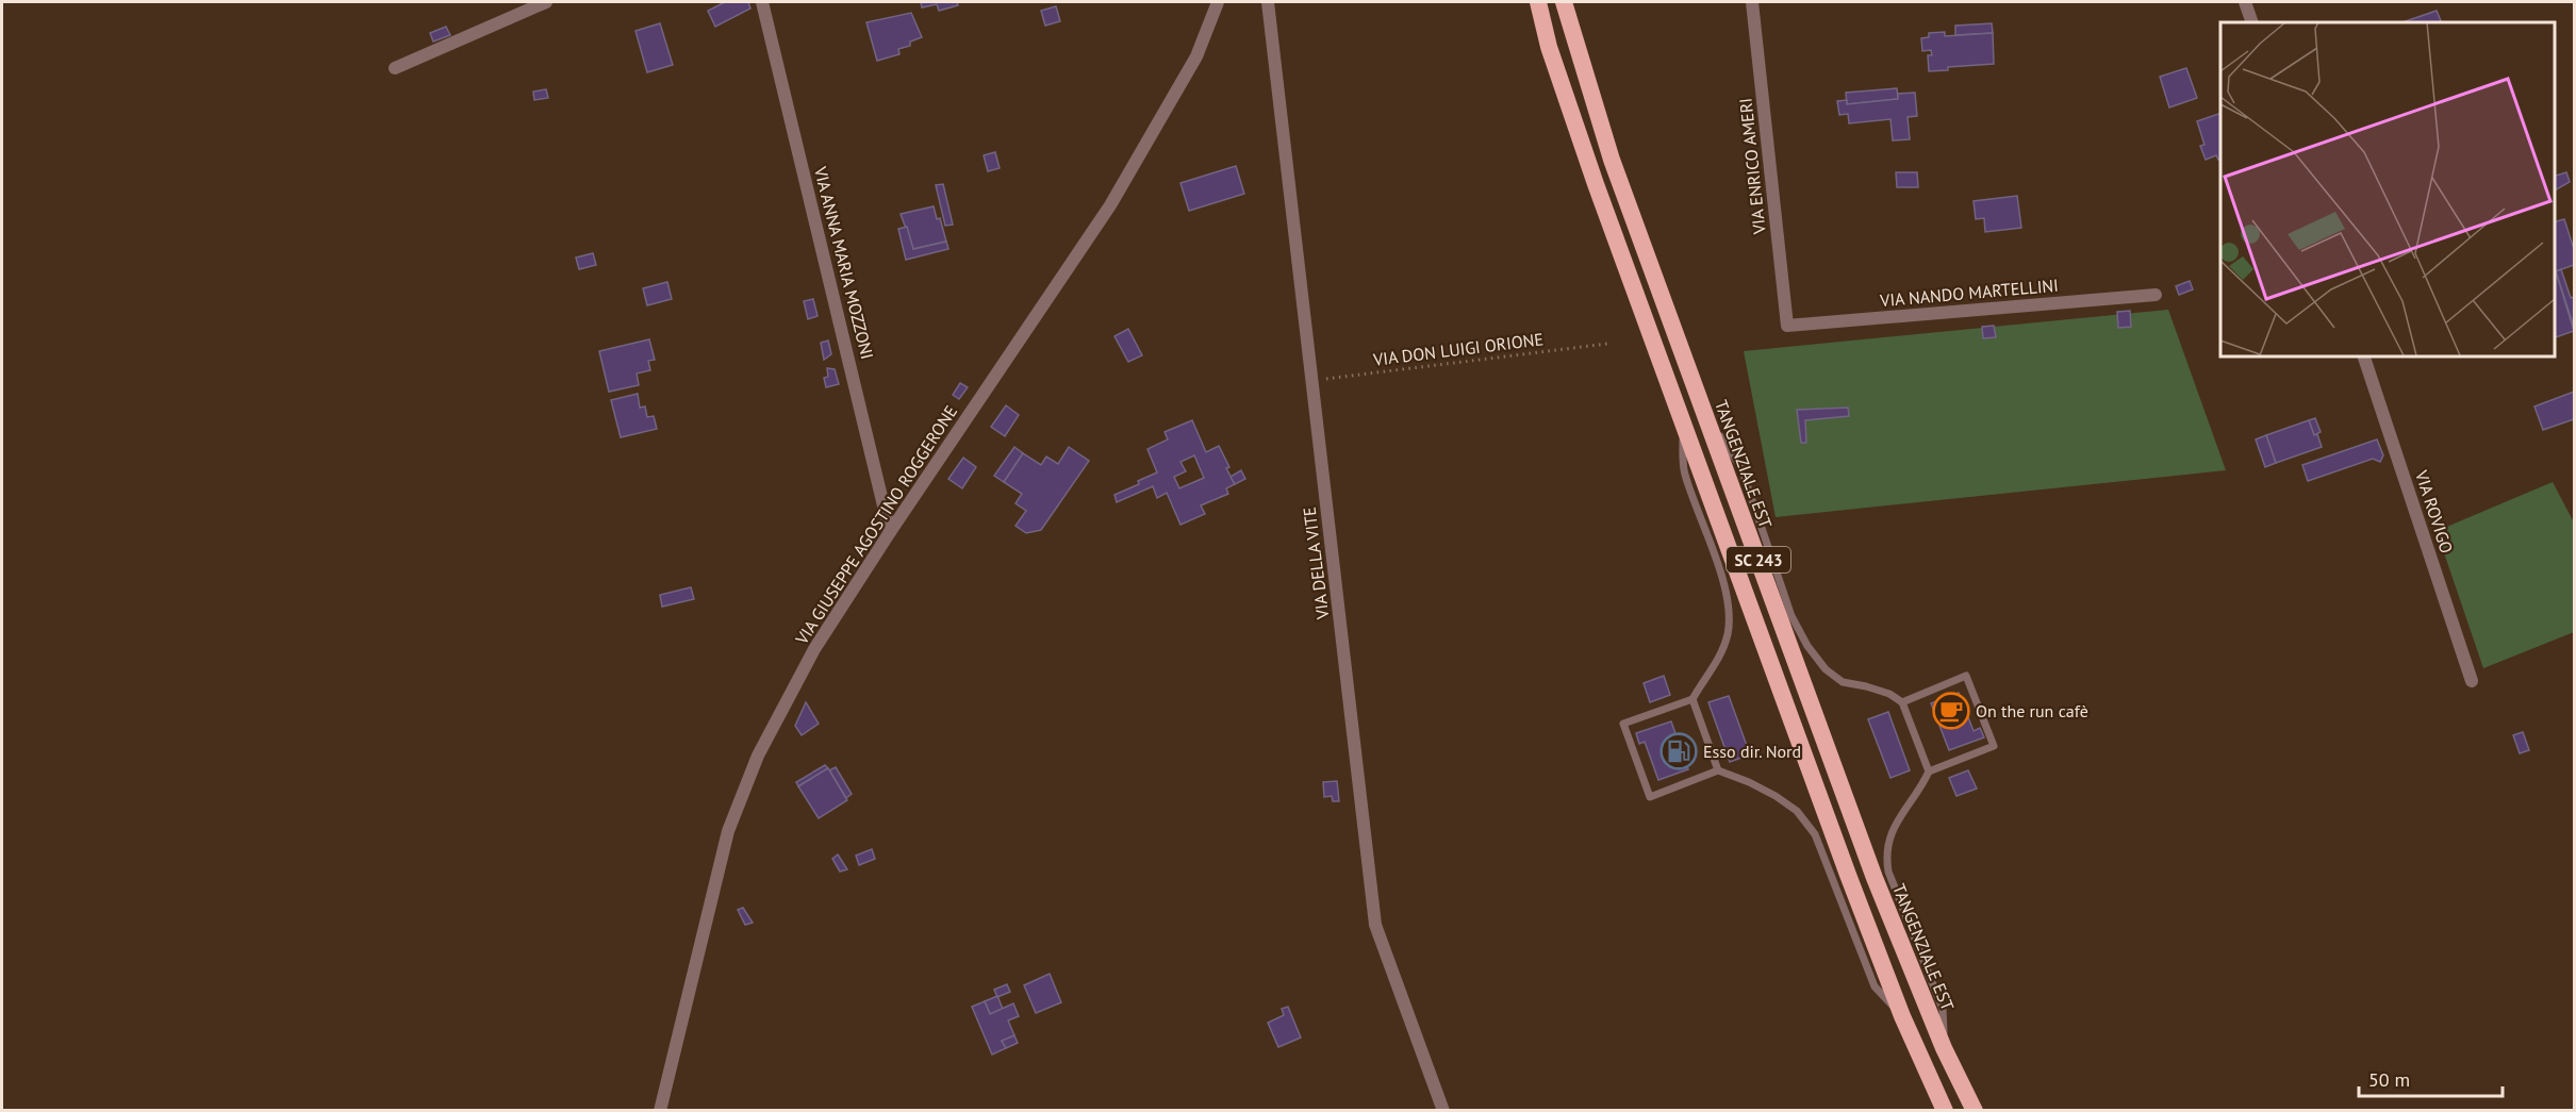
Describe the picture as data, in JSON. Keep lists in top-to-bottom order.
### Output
{
  "streets": {
    "highway": ["TANGENZIALE EST", "SC 243"],
    "street": [
      "VIA ENRICO AMERI",
      "VIA ANNA MARIA MOZZONI",
      "VIA NANDO MARTELLINI",
      "VIA ROVIGO",
      "VIA GIUSEPPE AGOSTINO ROGGERONE",
      "VIA DELLA VITE"
    ],
    "path": ["VIA DON LUIGI ORIONE"]
  },
  "crossings": [
    ["VIA ENRICO AMERI", "VIA NANDO MARTELLINI"],
    ["VIA ANNA MARIA MOZZONI", "VIA GIUSEPPE AGOSTINO ROGGERONE"],
    ["VIA DON LUIGI ORIONE", "VIA DELLA VITE"]
  ],
  "places": {
    "cafe": ["On the run cafè"],
    "fuel station": ["Esso dir. Nord"]
  },
  "scale_bar": "50 m"
}
